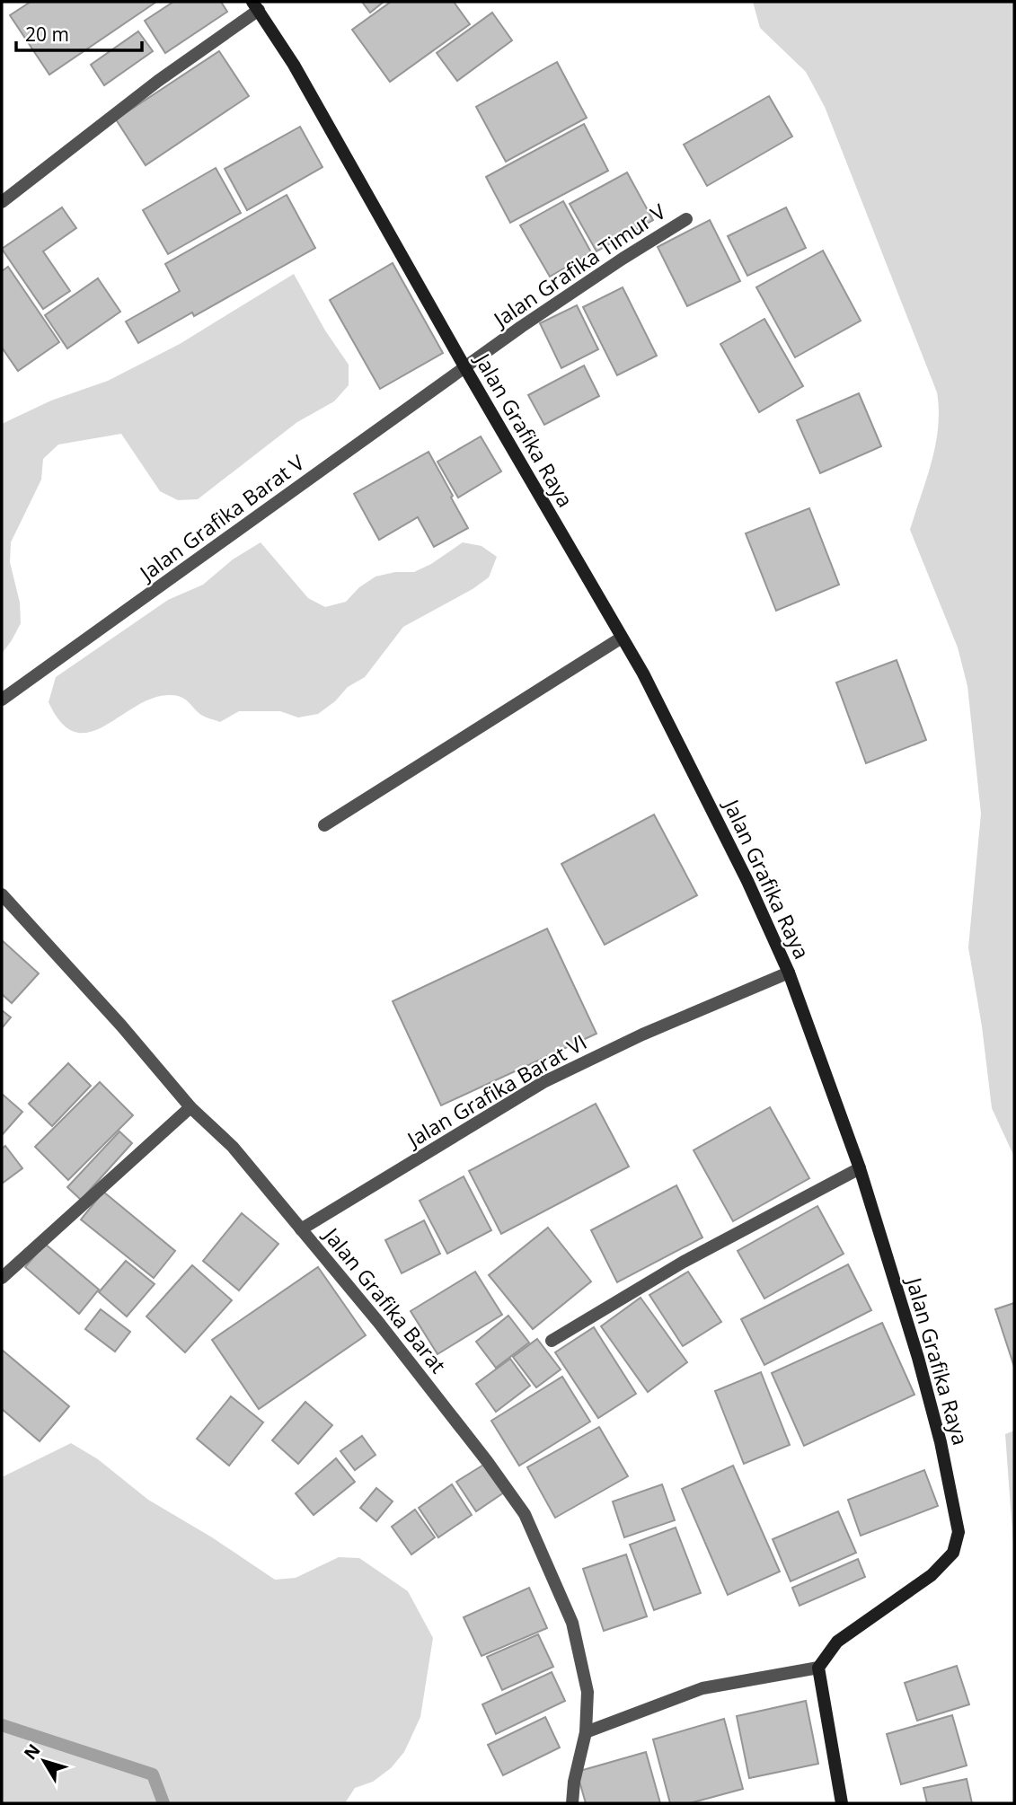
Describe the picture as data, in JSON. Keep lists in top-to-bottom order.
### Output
{
  "streets": {
    "main road": ["Jalan Grafika Raya"],
    "street": [
      "Jalan Grafika Timur V",
      "Jalan Grafika Barat V",
      "Jalan Grafika Barat VI",
      "Jalan Grafika Barat"
    ]
  },
  "crossings": [
    ["Jalan Grafika Timur V", "Jalan Grafika Raya"],
    ["Jalan Grafika Timur V", "Jalan Grafika Barat V"],
    ["Jalan Grafika Raya", "Jalan Grafika Barat V"],
    ["Jalan Grafika Raya", "Jalan Grafika Barat VI"],
    ["Jalan Grafika Barat VI", "Jalan Grafika Barat"]
  ],
  "scale_bar": "20 m",
  "north": "top left"
}
